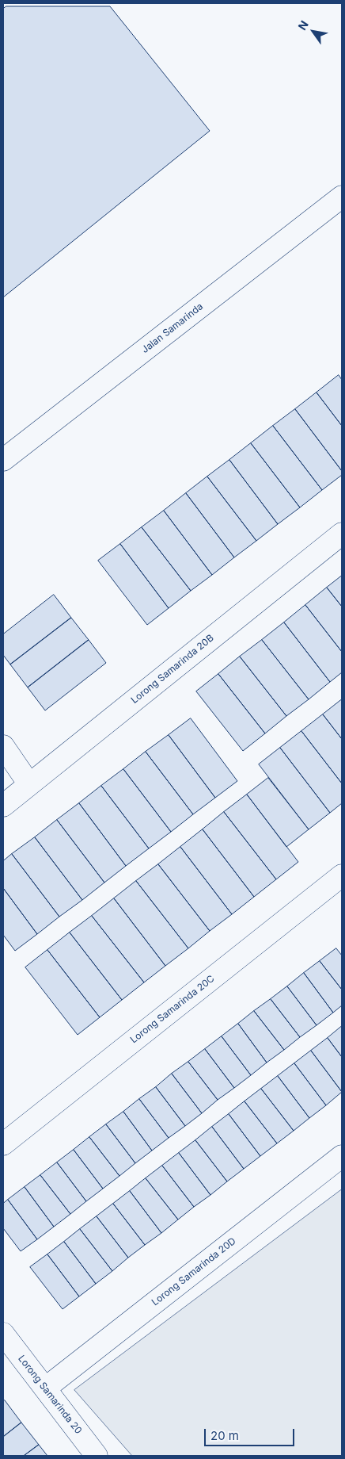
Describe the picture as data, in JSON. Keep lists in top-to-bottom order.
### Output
{
  "streets": {
    "street": [
      "Jalan Samarinda",
      "Lorong Samarinda 20B",
      "Lorong Samarinda 20C",
      "Lorong Samarinda 20D",
      "Lorong Samarinda 20"
    ]
  },
  "crossings": [
    ["Lorong Samarinda 20D", "Lorong Samarinda 20"]
  ],
  "scale_bar": "20 m",
  "north": "top left"
}
